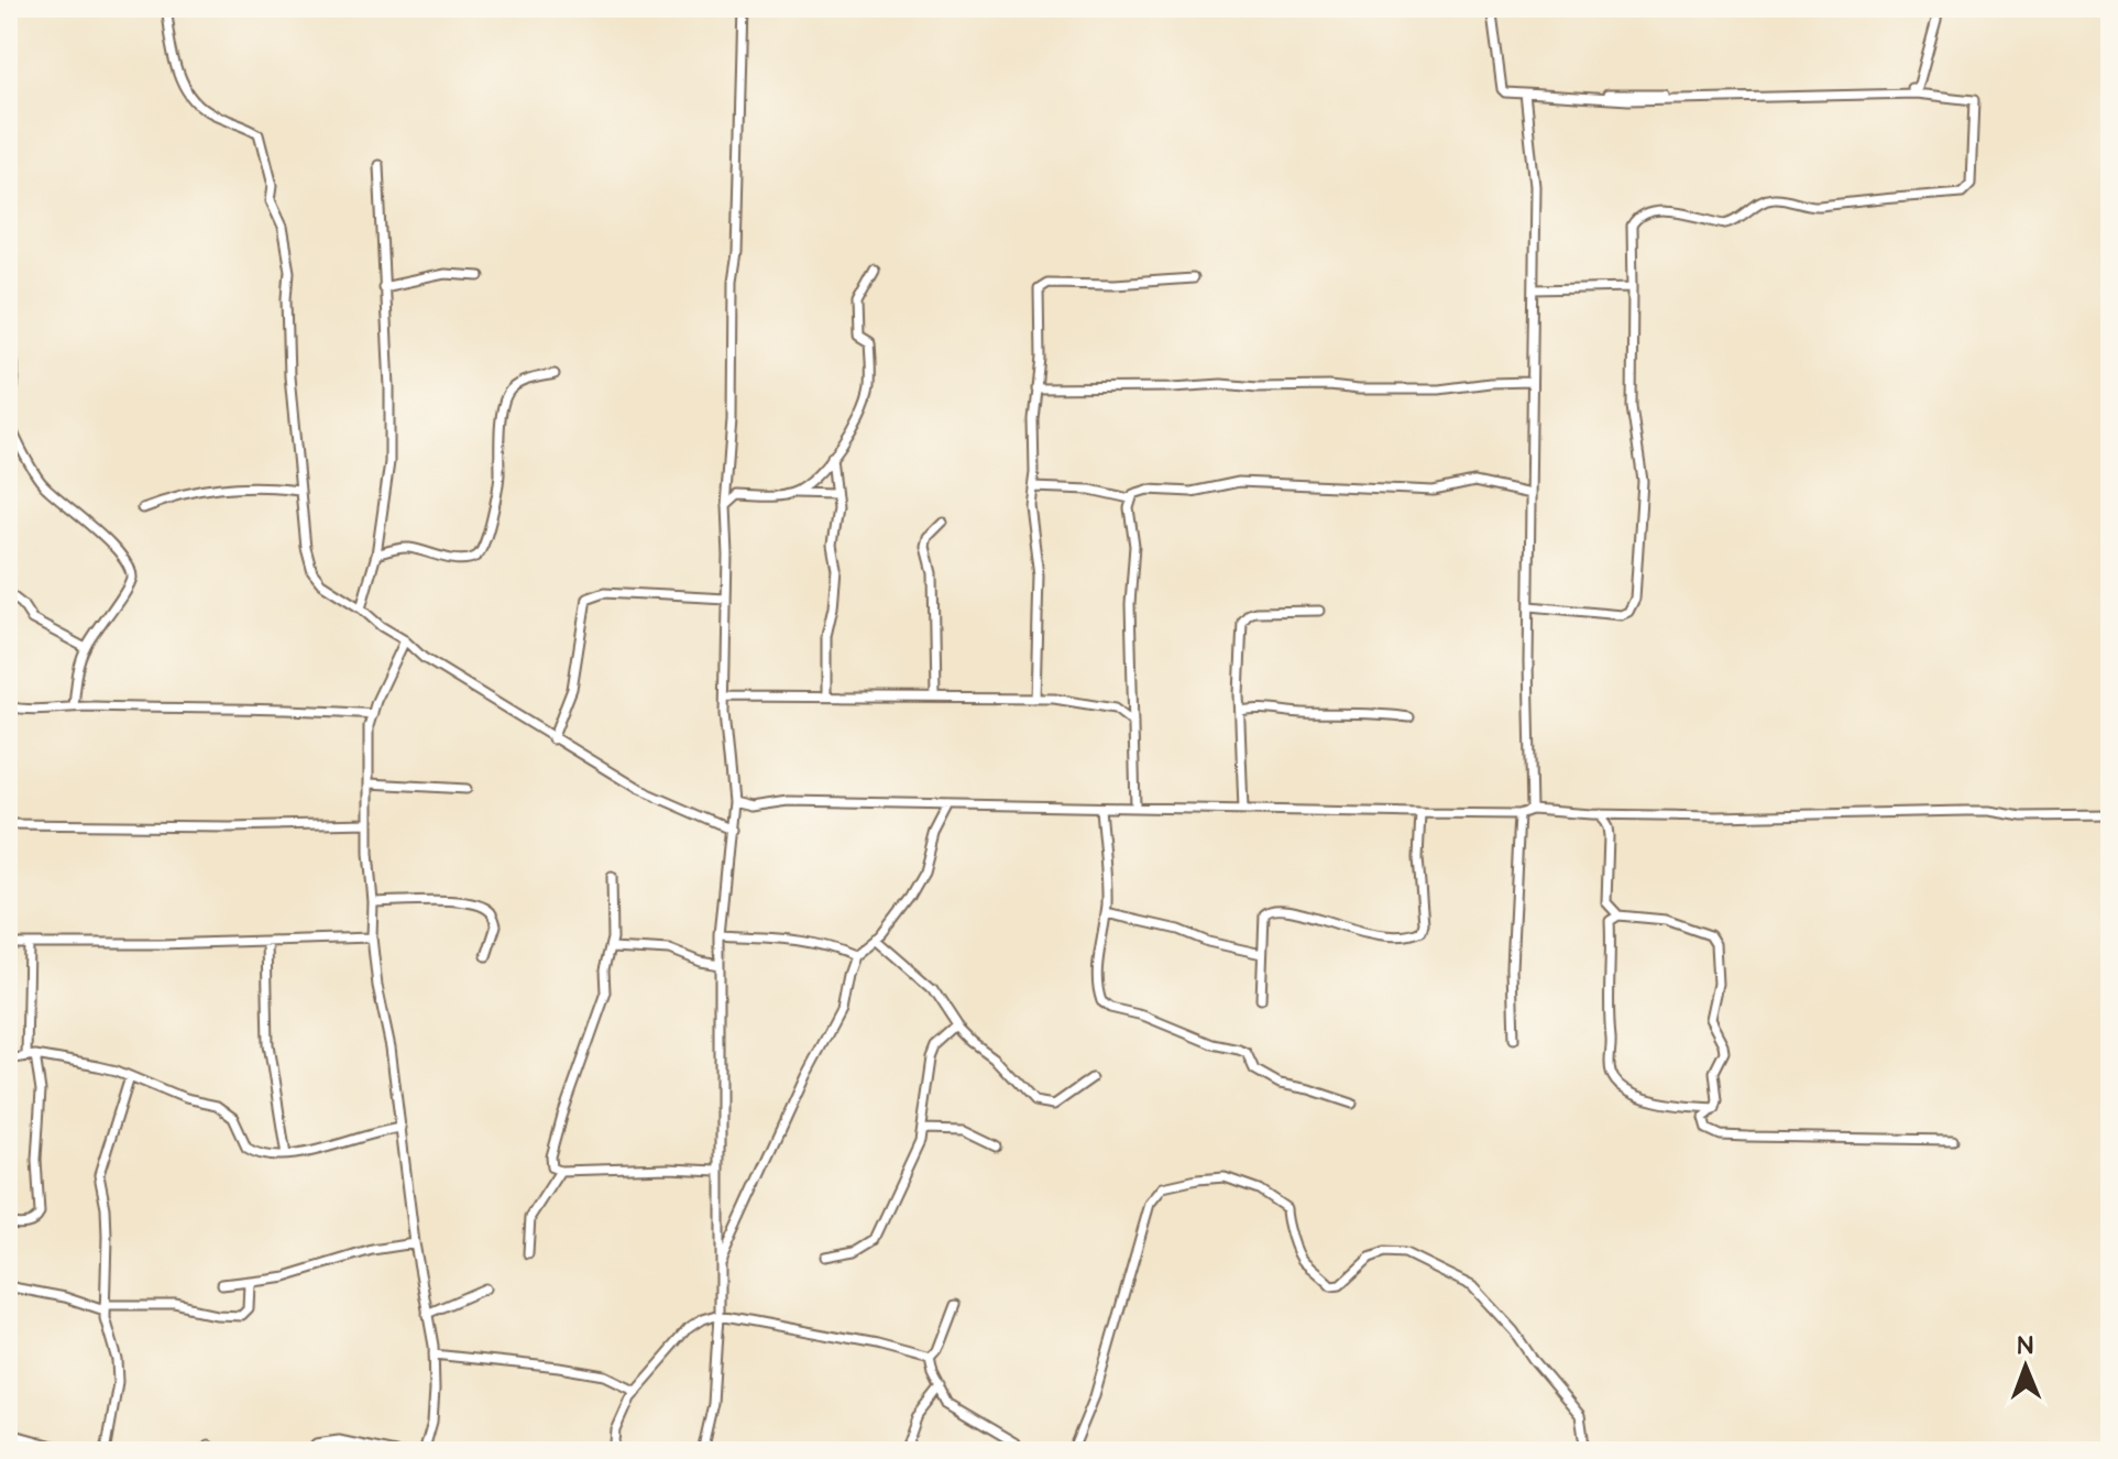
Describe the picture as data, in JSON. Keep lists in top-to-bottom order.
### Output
{
  "north": "top"
}
